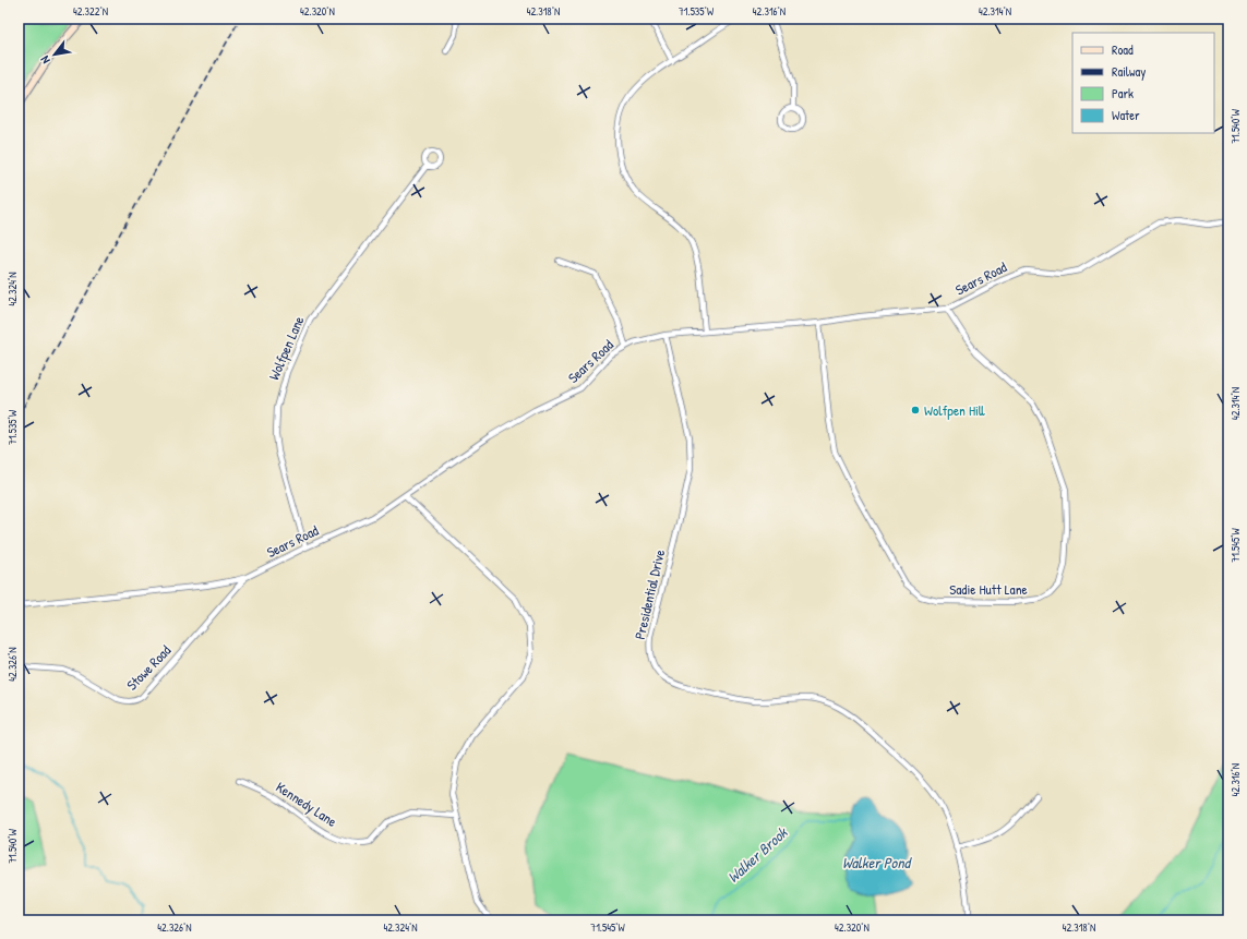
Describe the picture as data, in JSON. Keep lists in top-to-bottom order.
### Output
{
  "streets": {
    "street": [
      "Sears Road",
      "Wolfpen Lane",
      "Sadie Hutt Lane",
      "Presidential Drive",
      "Stowe Road",
      "Kennedy Lane"
    ]
  },
  "crossings": [
    ["Sears Road", "Wolfpen Lane"],
    ["Sears Road", "Sadie Hutt Lane"],
    ["Sears Road", "Presidential Drive"],
    ["Sears Road", "Stowe Road"]
  ],
  "water": ["Walker Brook", "Walker Pond"],
  "places": ["Wolfpen Hill"],
  "legend": [
    "Road",
    "Railway",
    "Park",
    "Water"
  ],
  "north": "bottom left",
  "coordinates": [
    "42.322°N",
    "42.320°N",
    "42.318°N",
    "71.535°W",
    "42.316°N",
    "42.314°N",
    "71.540°W",
    "42.324°N",
    "71.545°W",
    "42.326°N"
  ]
}
